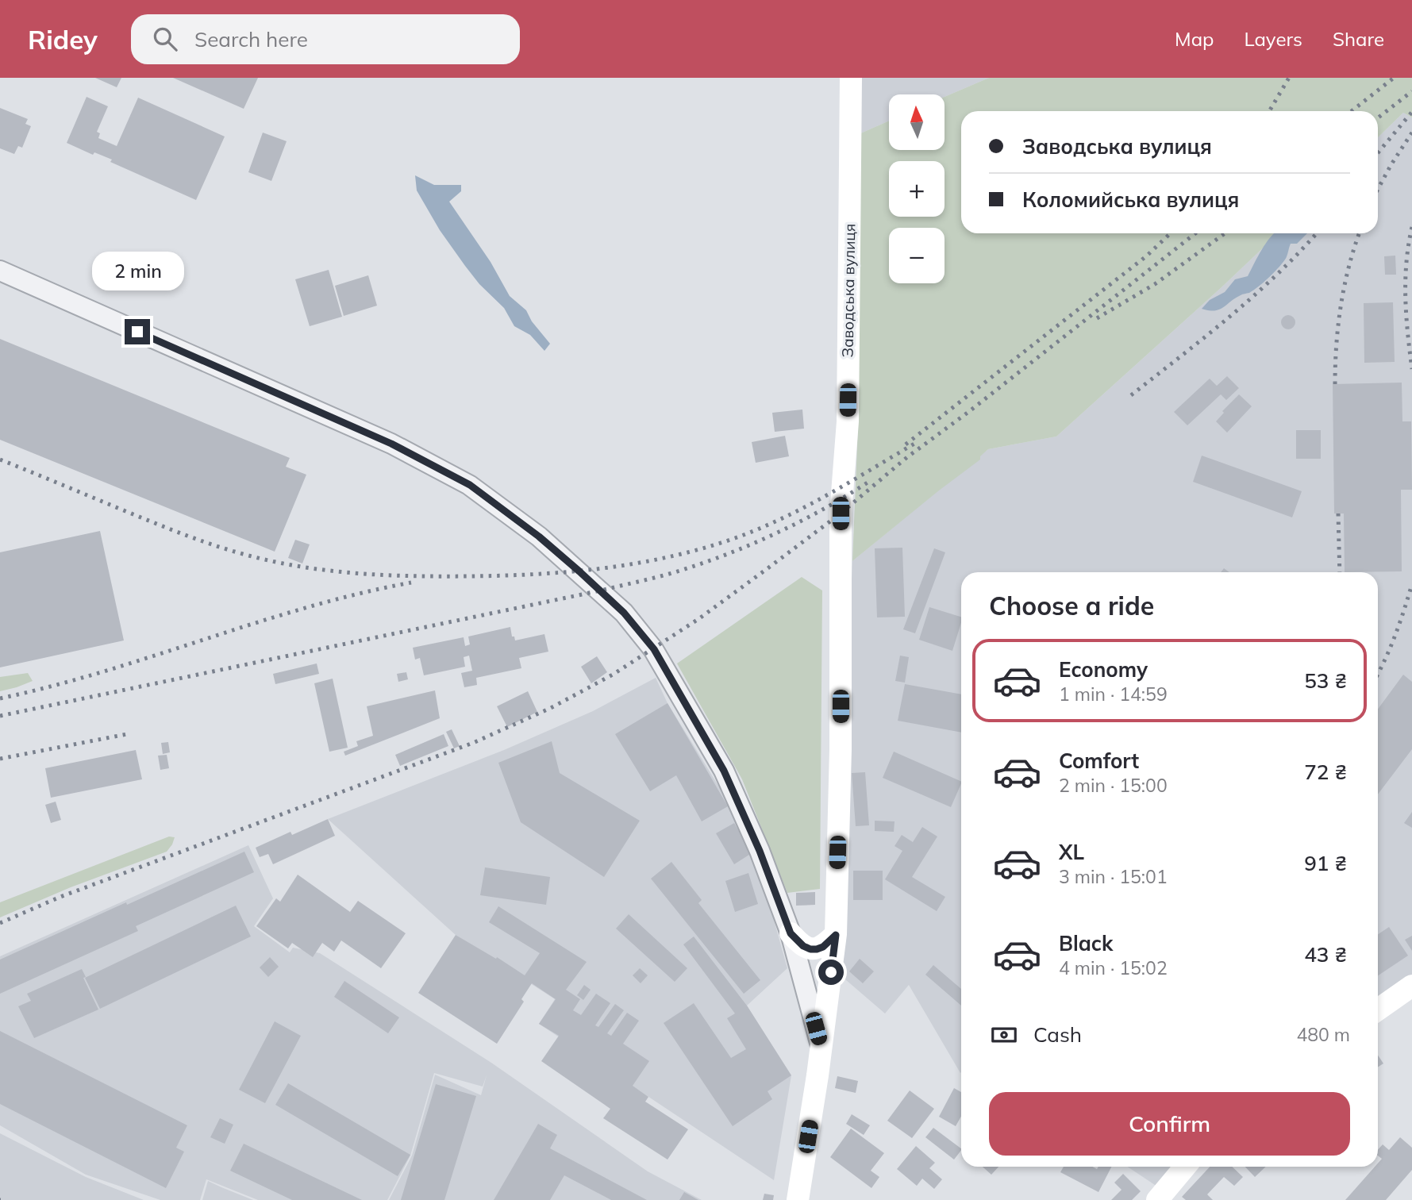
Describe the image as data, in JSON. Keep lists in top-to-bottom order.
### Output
{
  "streets": {
    "main road": ["Заводська вулиця"]
  },
  "north": "top",
  "page": {
    "header": "Ridey",
    "search": "Search here",
    "nav": ["Map", "Layers", "Share"],
    "map_buttons": ["+", "−"],
    "banner": ["Заводська вулиця", "Коломийська вулиця"],
    "bubble": "2 min",
    "heading": "Choose a ride",
    "list": [
      {
        "name": "Economy",
        "note": "1 min · 14:59",
        "value": "53 ₴"
      },
      {
        "name": "Comfort",
        "note": "2 min · 15:00",
        "value": "72 ₴"
      },
      {
        "name": "XL",
        "note": "3 min · 15:01",
        "value": "91 ₴"
      },
      {
        "name": "Black",
        "note": "4 min · 15:02",
        "value": "43 ₴"
      }
    ],
    "pay": ["Cash", "480 m"],
    "buttons": "Confirm"
  }
}
